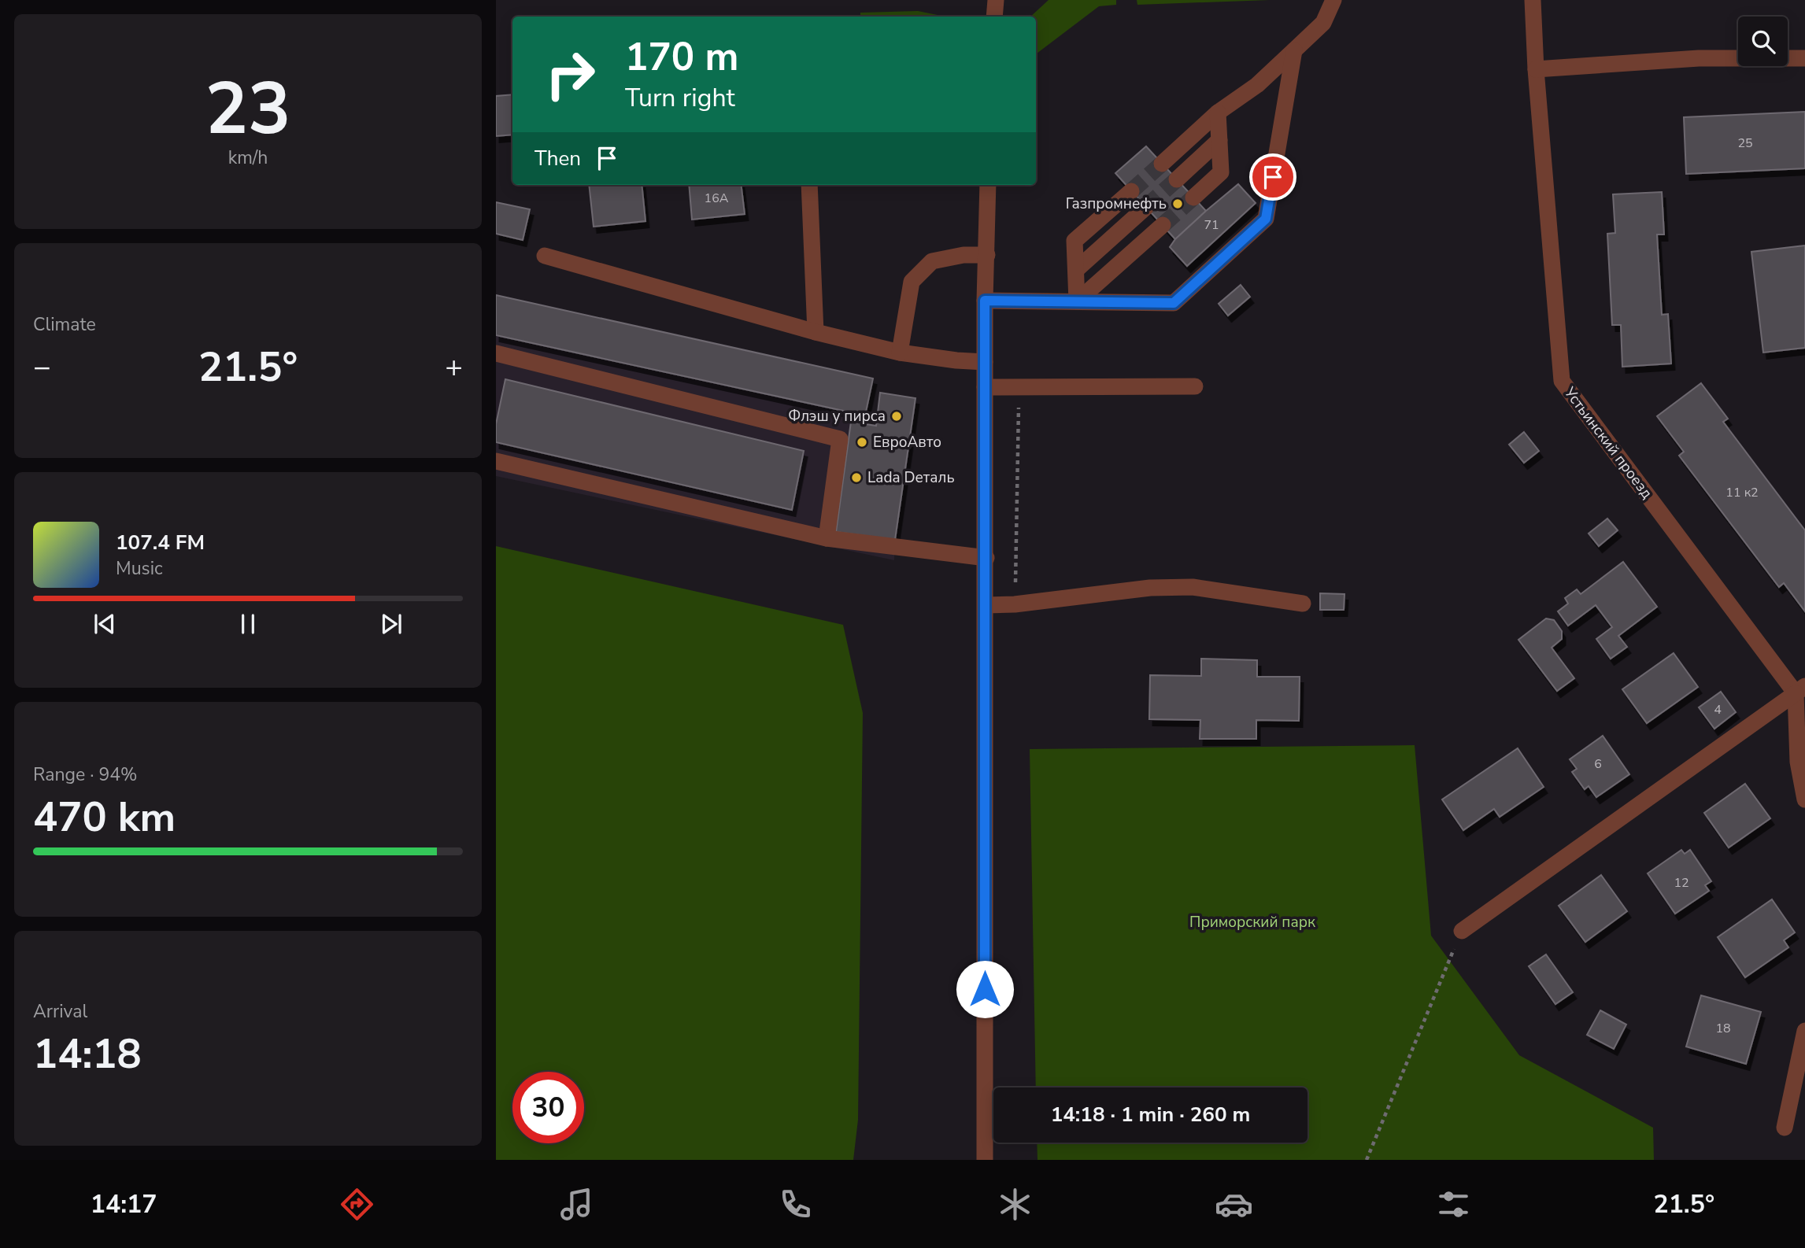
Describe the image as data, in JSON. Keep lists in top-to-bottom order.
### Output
{
  "streets": {
    "street": ["Устьинский проезд"]
  },
  "parks": ["Приморский парк"],
  "places": [
    "Газпромнефть",
    "Флэш у пирса",
    "ЕвроАвто",
    "Lada Dеталь"
  ],
  "house_numbers": [
    "25",
    "16А",
    "71",
    "11 к2",
    "4",
    "6",
    "12",
    "18"
  ],
  "page": {
    "tile": [
      ["23", "km/h"],
      "Climate",
      ["Range · 94%", "470 km"],
      ["Arrival", "14:18"]
    ],
    "turn": ["170 m", "Turn right"],
    "then": "Then",
    "heat": ["−", "21.5°", "+"],
    "song": ["107.4 FM", "Music"],
    "limit": "30",
    "trip": "14:18 · 1 min · 260 m",
    "tabs": ["14:17", "21.5°"]
  }
}
